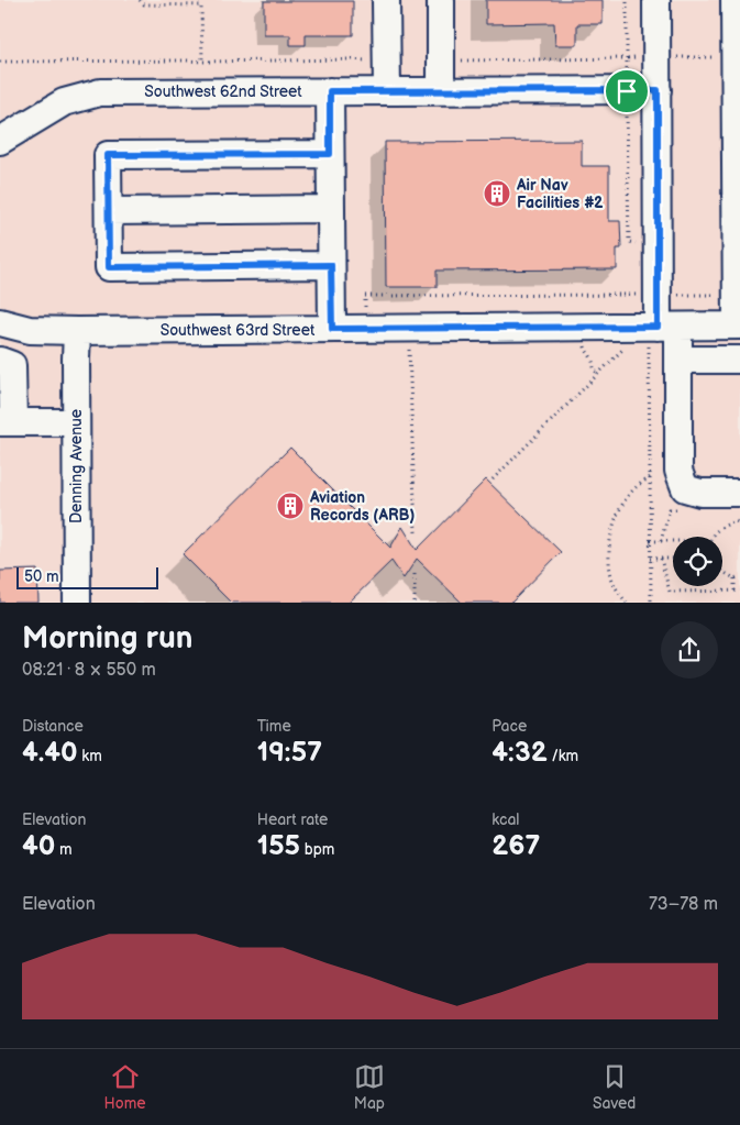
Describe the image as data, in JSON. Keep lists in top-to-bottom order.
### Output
{
  "streets": {
    "street": ["Southwest 62nd Street", "Southwest 63rd Street", "Denning Avenue"]
  },
  "crossings": [
    ["Southwest 63rd Street", "Denning Avenue"]
  ],
  "places": {
    "building": ["Air Nav Facilities #2", "Aviation Records (ARB)"]
  },
  "scale_bar": "50 m",
  "page": {
    "scale": "50 m",
    "heading": ["Morning run", "08:21 · 8 × 550 m"],
    "stats": [
      ["Distance", "4.40 km"],
      ["Time", "19:57"],
      ["Pace", "4:32 /km"],
      ["Elevation", "40 m"],
      ["Heart rate", "155 bpm"],
      ["kcal", "267"]
    ],
    "chart": ["Elevation", "73–78 m"],
    "tabs": ["Home", "Map", "Saved"]
  }
}
